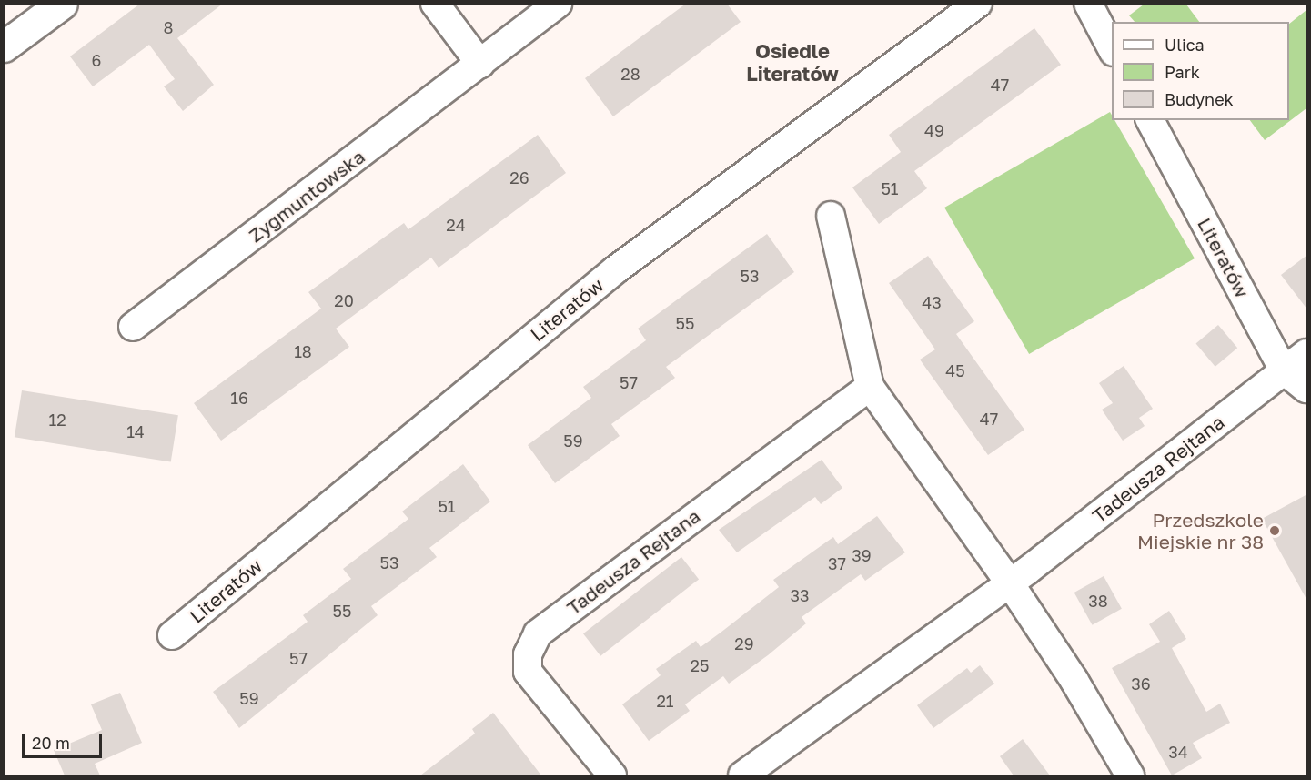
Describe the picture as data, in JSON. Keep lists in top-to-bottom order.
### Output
{
  "streets": {
    "street": ["Zygmuntowska", "Literatów", "Tadeusza Rejtana"]
  },
  "crossings": [
    ["Literatów", "Tadeusza Rejtana"]
  ],
  "districts": ["Osiedle Literatów"],
  "places": ["Przedszkole Miejskie nr 38"],
  "house_numbers": [
    "8",
    "6",
    "28",
    "47",
    "49",
    "26",
    "51",
    "24",
    "53",
    "20",
    "43",
    "55",
    "18",
    "45",
    "57",
    "16",
    "47",
    "12",
    "14",
    "59",
    "51",
    "39",
    "53",
    "37",
    "33",
    "38",
    "55",
    "29",
    "57",
    "25",
    "36",
    "59",
    "21",
    "34"
  ],
  "legend": ["Ulica", "Park", "Budynek"],
  "scale_bar": "20 m"
}
